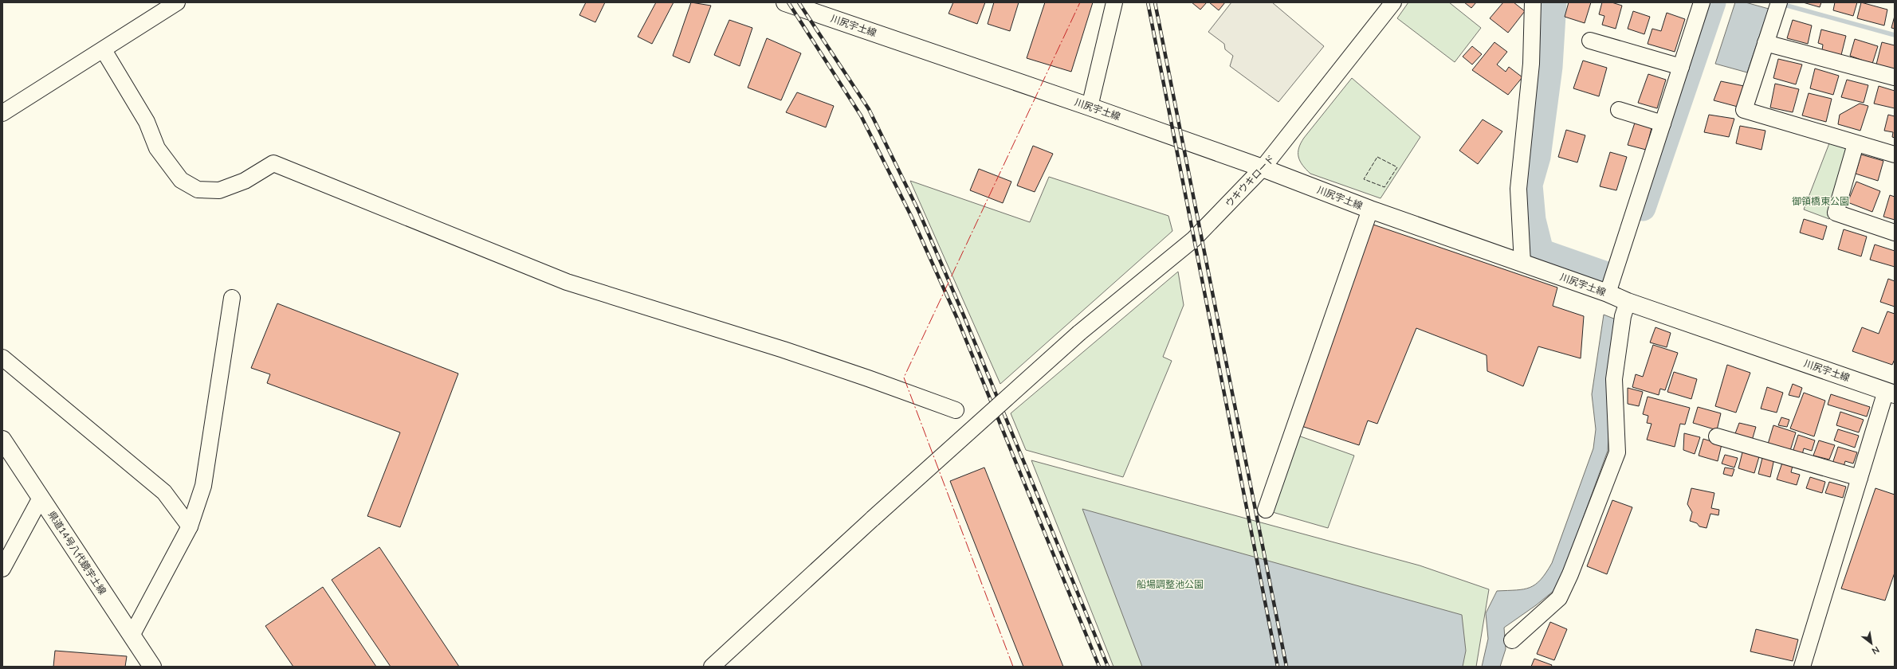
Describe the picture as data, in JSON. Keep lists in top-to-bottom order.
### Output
{
  "streets": {
    "main road": ["川尻宇土線", "県道14号八代鏡宇土線"],
    "street": ["ウキウキロード"]
  },
  "crossings": [
    ["川尻宇土線", "ウキウキロード"]
  ],
  "parks": ["御領橋東公園", "船場調整池公園"],
  "north": "bottom right"
}
